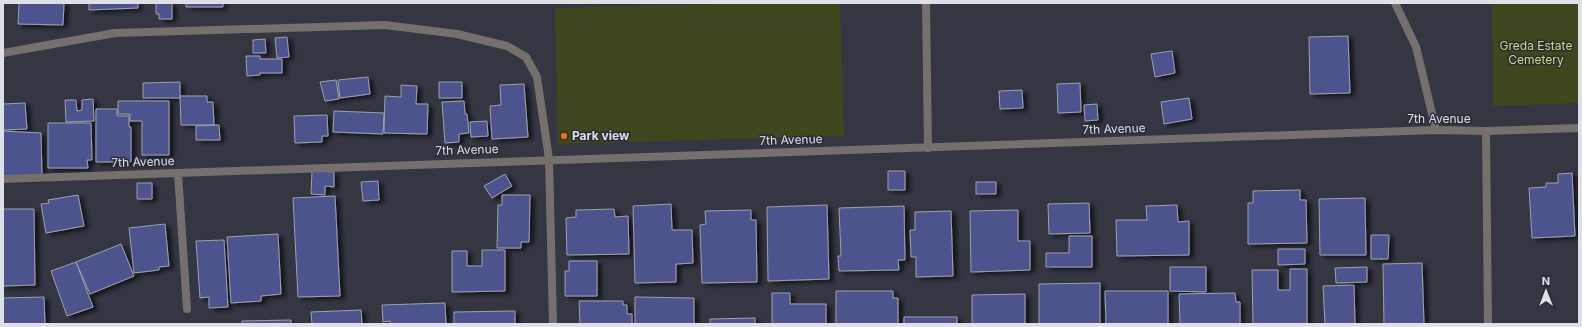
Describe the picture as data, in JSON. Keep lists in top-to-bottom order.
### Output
{
  "streets": {
    "street": ["7th Avenue"]
  },
  "parks": ["Greda Estate Cemetery"],
  "places": ["Park view"],
  "north": "top"
}
